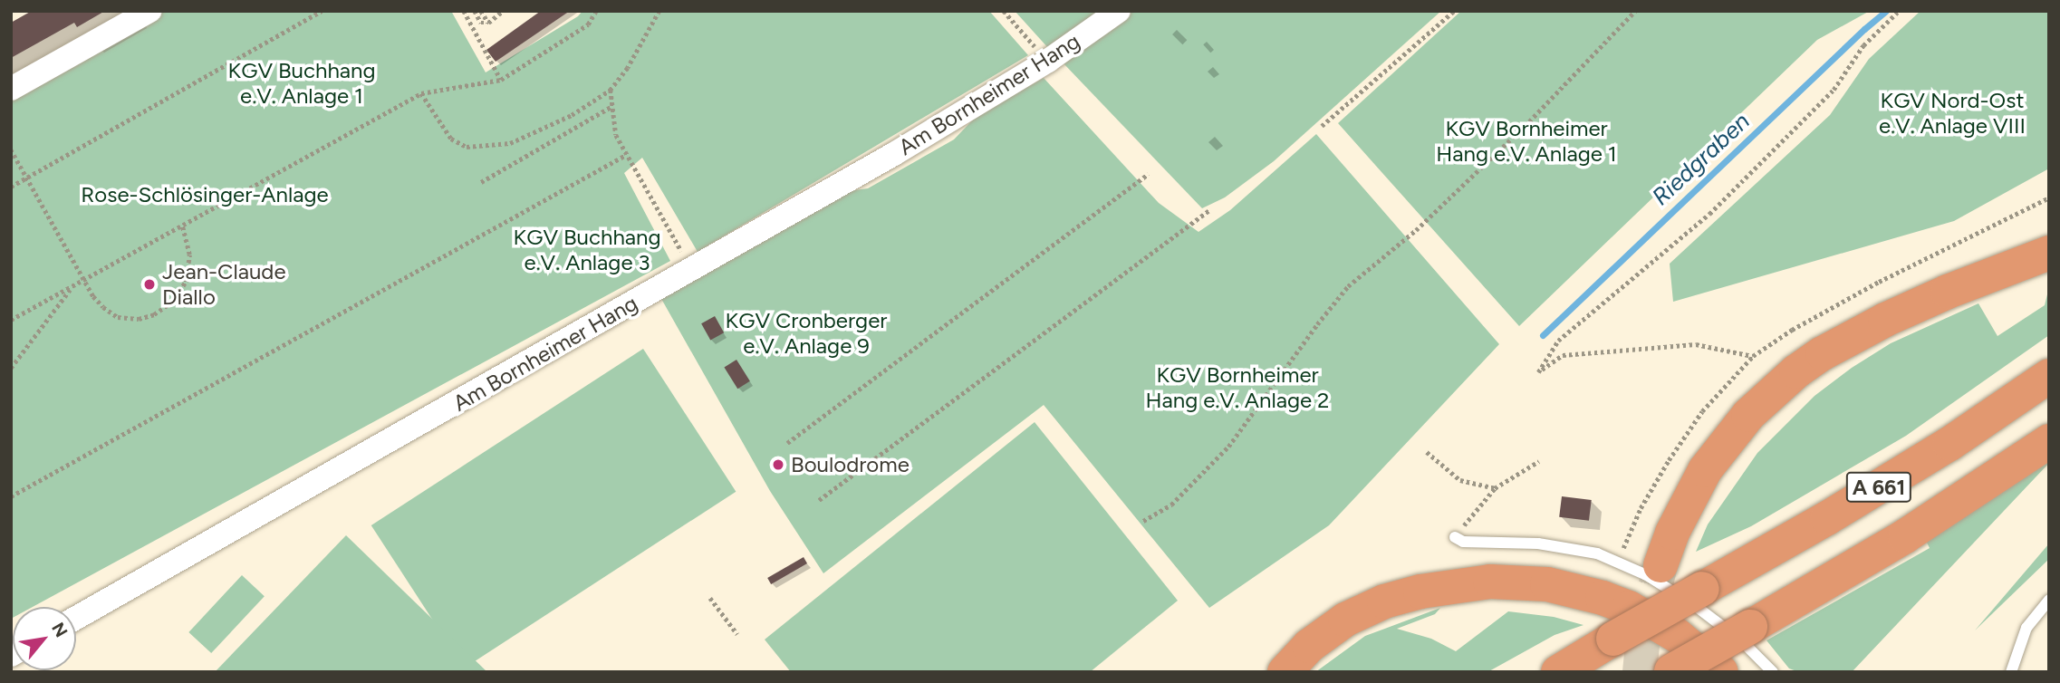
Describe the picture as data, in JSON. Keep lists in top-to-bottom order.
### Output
{
  "streets": {
    "highway": ["A 661"],
    "street": ["Am Bornheimer Hang"]
  },
  "water": ["Riedgraben"],
  "parks": [
    "KGV Buchhang e.V. Anlage 1",
    "KGV Nord-Ost e.V. Anlage VIII",
    "KGV Bornheimer Hang e.V. Anlage 1",
    "Rose-Schlösinger-Anlage",
    "KGV Buchhang e.V. Anlage 3",
    "KGV Cronberger e.V. Anlage 9",
    "KGV Bornheimer Hang e.V. Anlage 2"
  ],
  "places": ["Jean-Claude Diallo", "Boulodrome"],
  "north": "top right"
}
